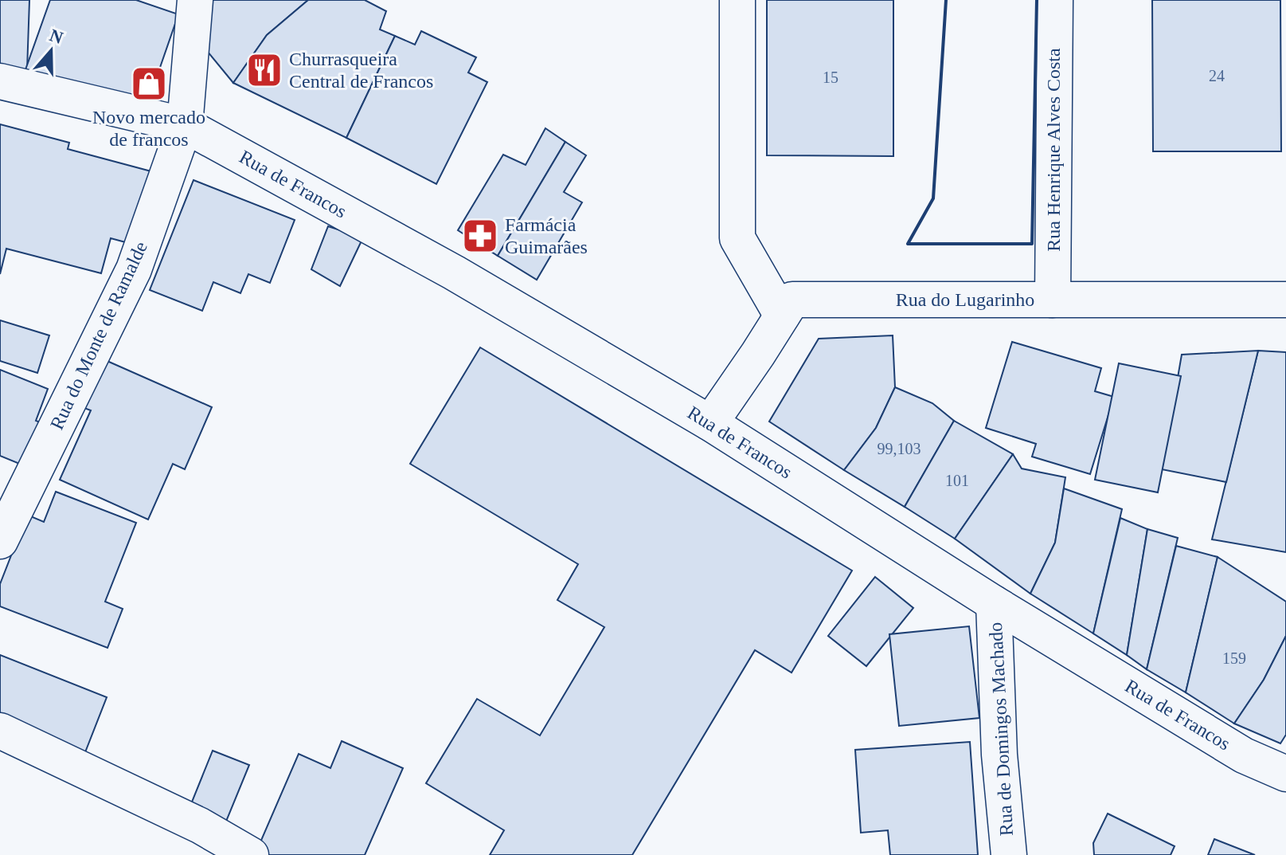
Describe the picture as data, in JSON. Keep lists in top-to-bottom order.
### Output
{
  "streets": {
    "street": [
      "Rua Henrique Alves Costa",
      "Rua de Francos",
      "Rua do Lugarinho",
      "Rua do Monte de Ramalde",
      "Rua de Domingos Machado"
    ]
  },
  "crossings": [
    ["Rua Henrique Alves Costa", "Rua do Lugarinho"],
    ["Rua de Francos", "Rua do Lugarinho"],
    ["Rua de Francos", "Rua do Monte de Ramalde"],
    ["Rua de Francos", "Rua de Domingos Machado"]
  ],
  "places": {
    "restaurant": ["Churrasqueira Central de Francos"],
    "shop": ["Novo mercado de francos"],
    "pharmacy": ["Farmácia Guimarães"]
  },
  "house_numbers": [
    "24",
    "15",
    "99,103",
    "101",
    "159"
  ],
  "north": "top"
}
